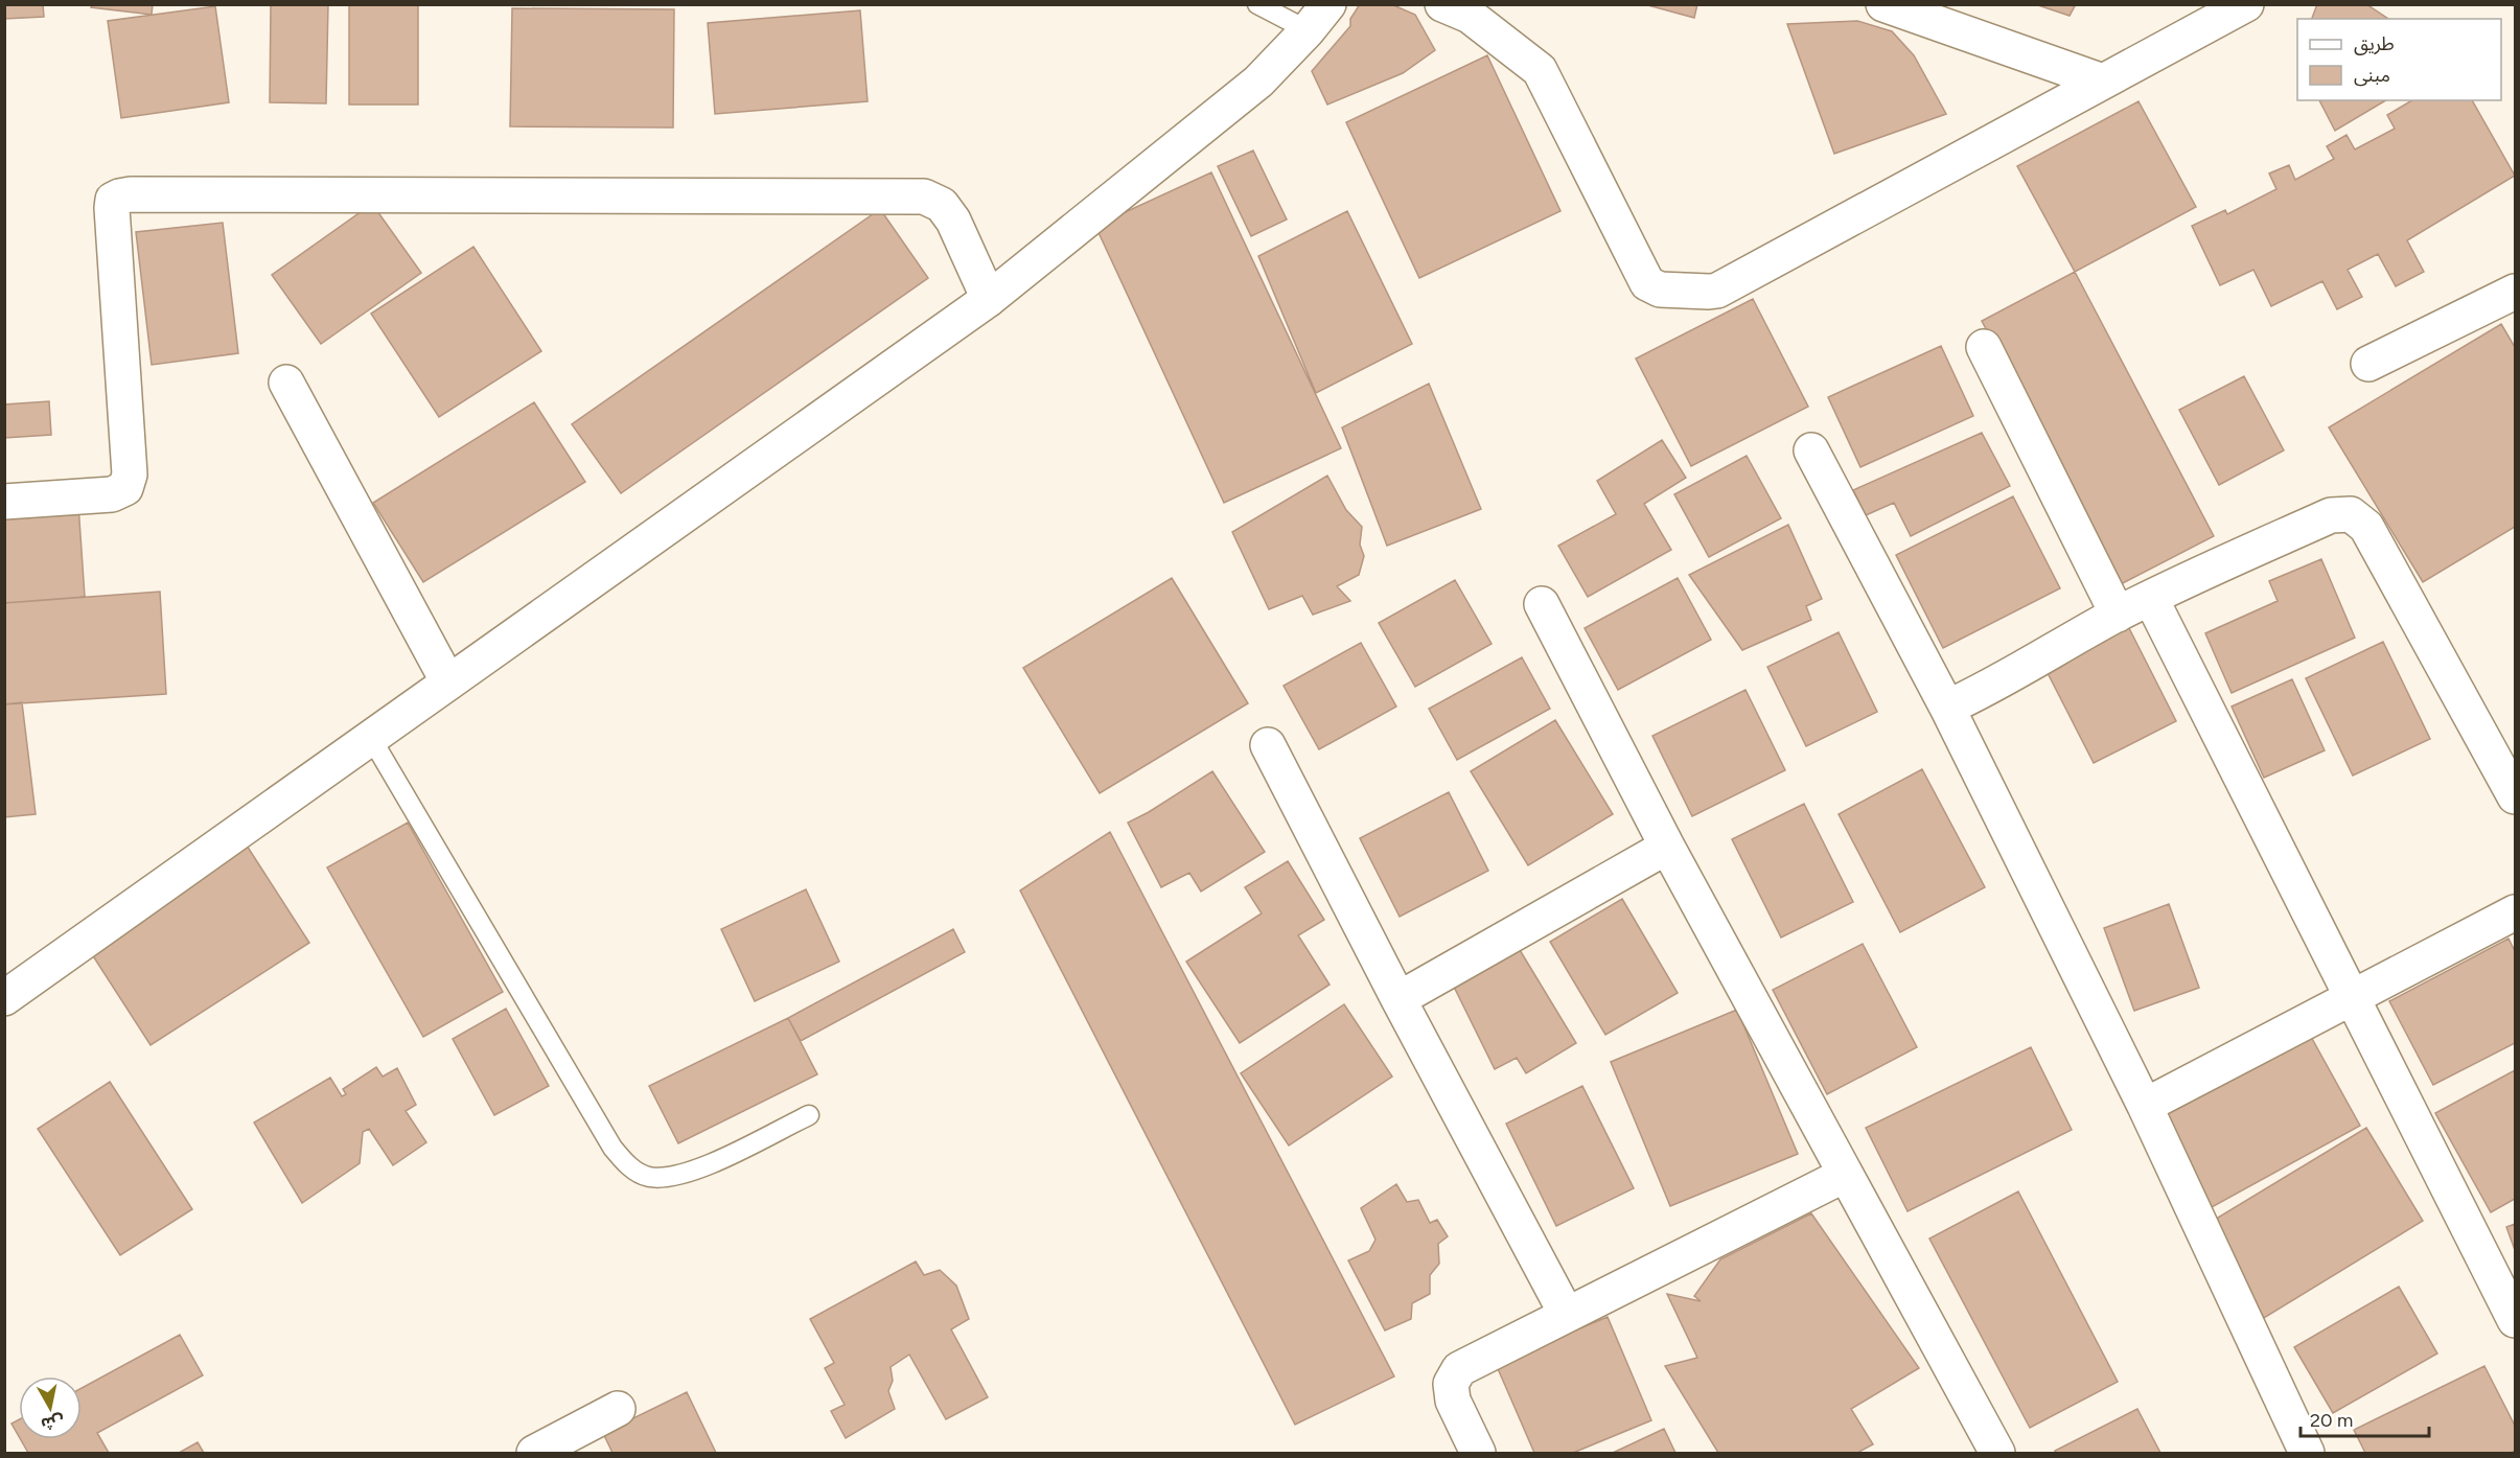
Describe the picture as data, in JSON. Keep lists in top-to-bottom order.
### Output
{
  "legend": ["طريق", "مبنى"],
  "scale_bar": "20 m",
  "north": "bottom"
}
